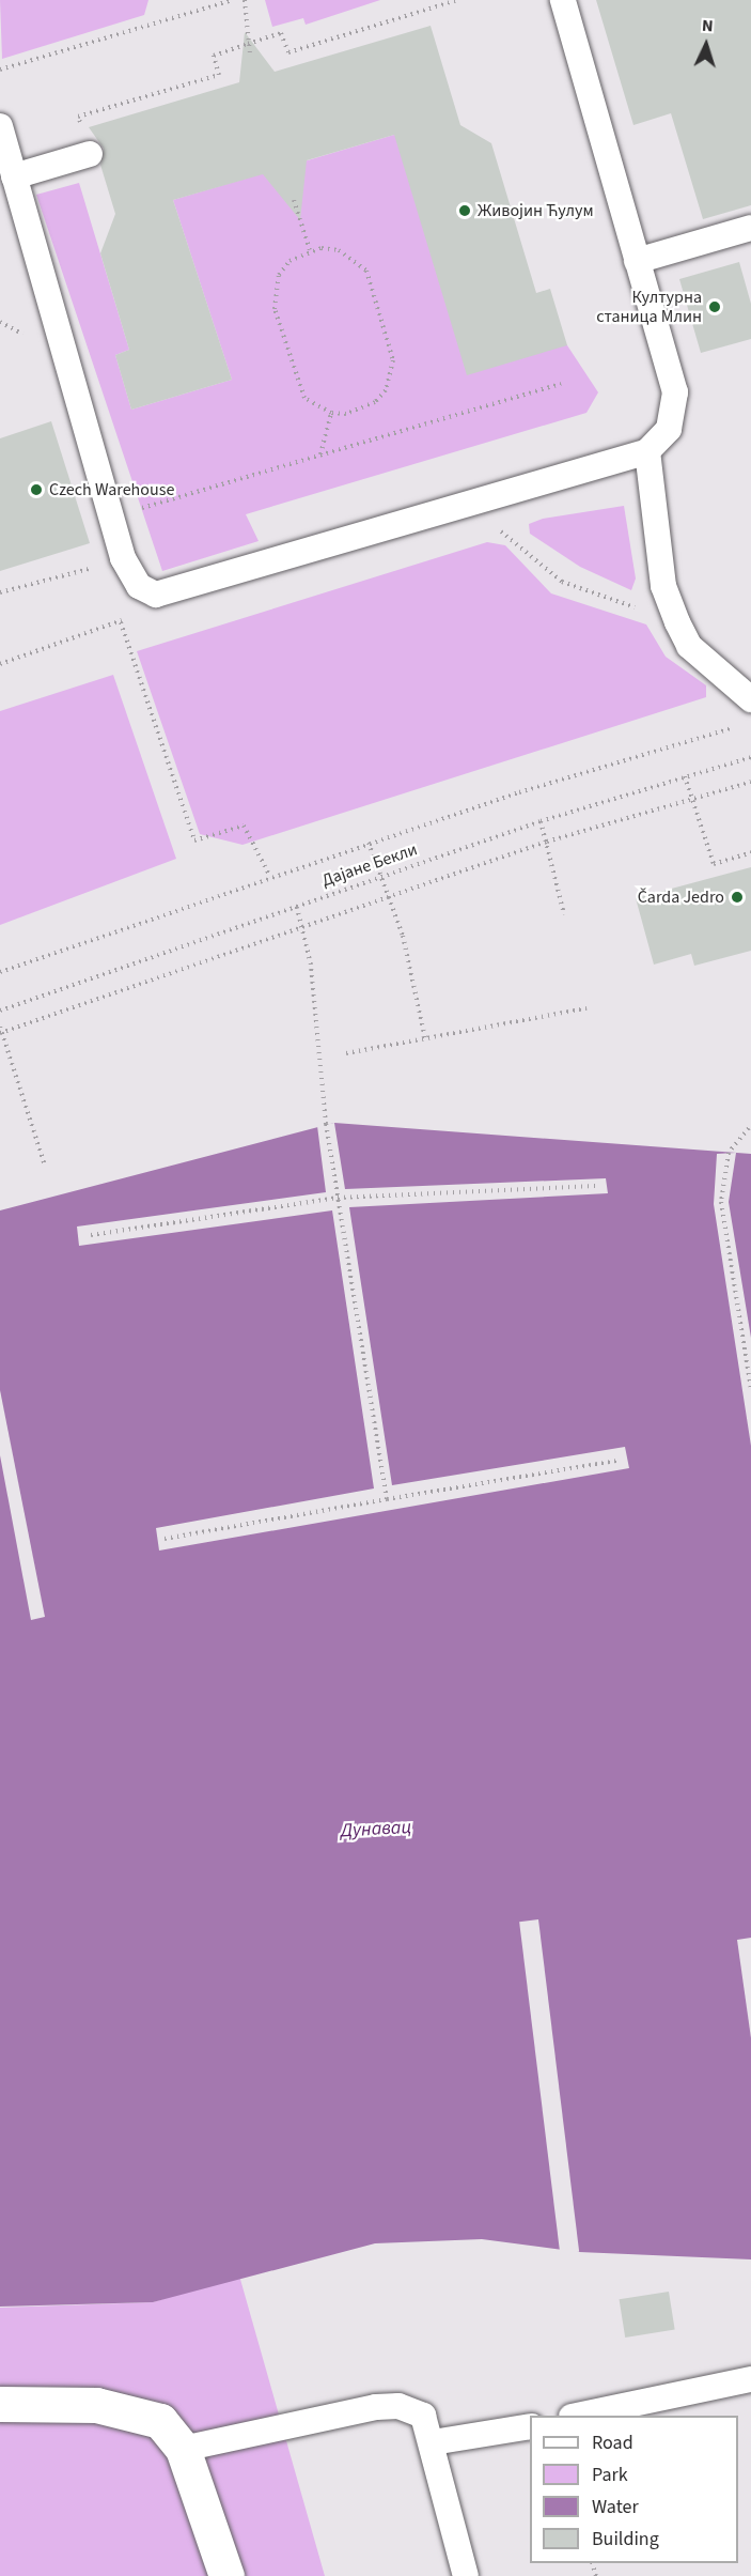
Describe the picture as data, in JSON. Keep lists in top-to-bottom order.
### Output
{
  "streets": {
    "path": ["Дајане Бекли"]
  },
  "water": ["Дунавац"],
  "places": [
    "Живојин Ћулум",
    "Културна станица Млин",
    "Czech Warehouse",
    "Čarda Jedro"
  ],
  "legend": [
    "Road",
    "Park",
    "Water",
    "Building"
  ],
  "north": "top"
}
